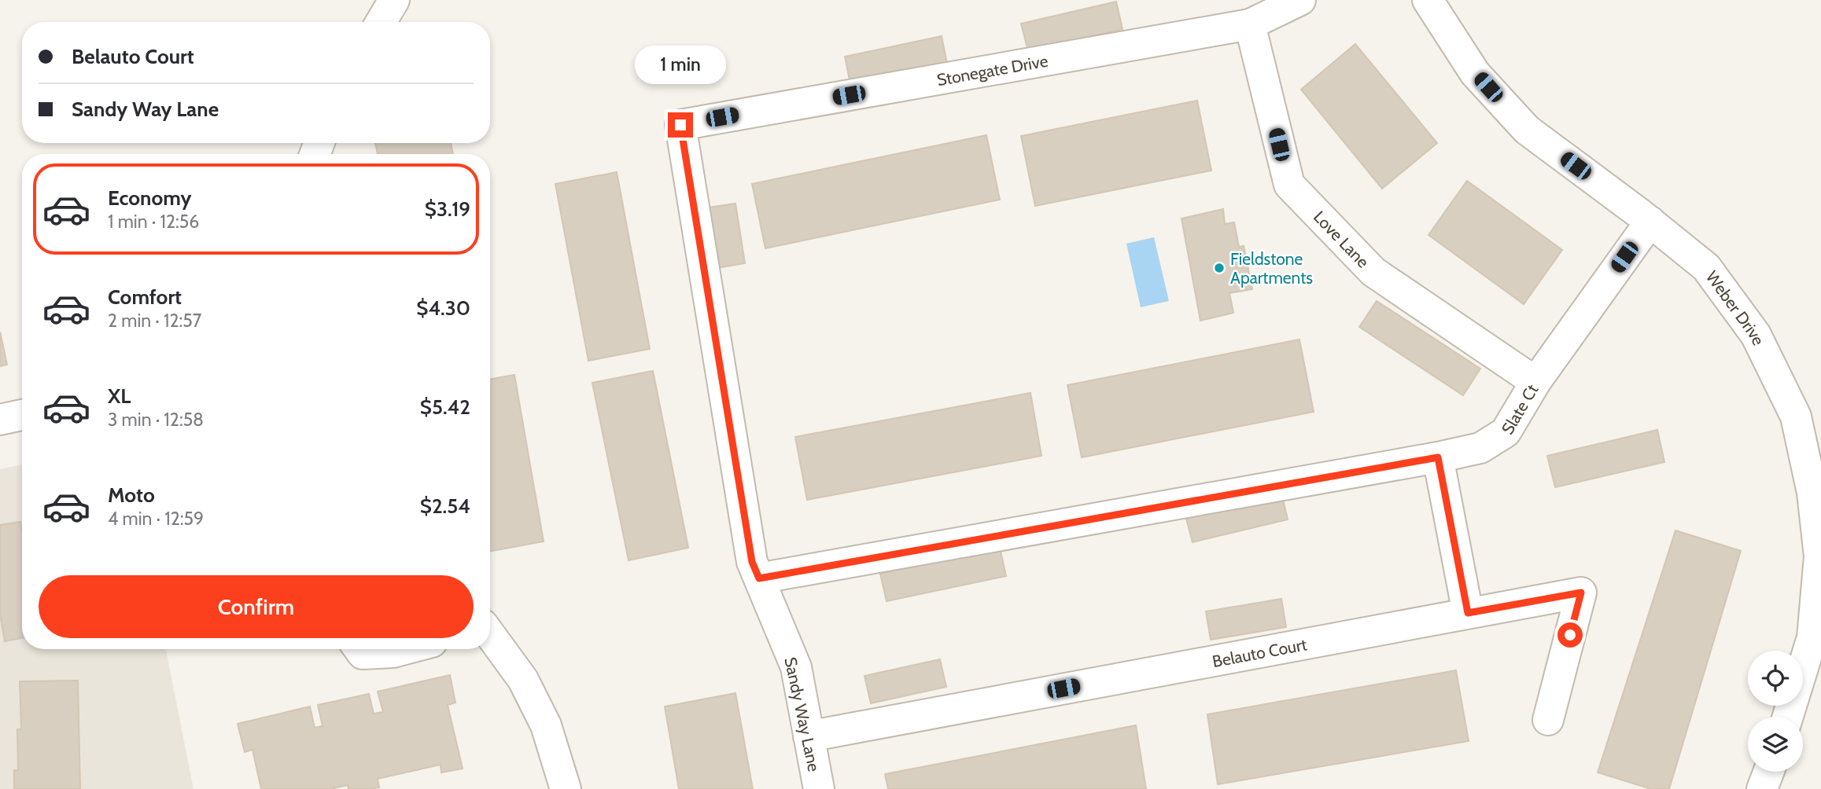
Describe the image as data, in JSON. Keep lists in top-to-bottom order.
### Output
{
  "streets": {
    "street": [
      "Stonegate Drive",
      "Love Lane",
      "Weber Drive",
      "Slate Ct",
      "Belauto Court",
      "Sandy Way Lane"
    ]
  },
  "crossings": [
    ["Stonegate Drive", "Love Lane"],
    ["Stonegate Drive", "Sandy Way Lane"],
    ["Love Lane", "Slate Ct"],
    ["Weber Drive", "Slate Ct"],
    ["Slate Ct", "Sandy Way Lane"],
    ["Belauto Court", "Sandy Way Lane"]
  ],
  "places": ["Fieldstone Apartments"],
  "page": {
    "banner": ["Belauto Court", "Sandy Way Lane"],
    "bubble": "1 min",
    "list": [
      {
        "name": "Economy",
        "note": "1 min · 12:56",
        "value": "$3.19"
      },
      {
        "name": "Comfort",
        "note": "2 min · 12:57",
        "value": "$4.30"
      },
      {
        "name": "XL",
        "note": "3 min · 12:58",
        "value": "$5.42"
      },
      {
        "name": "Moto",
        "note": "4 min · 12:59",
        "value": "$2.54"
      }
    ],
    "buttons": "Confirm"
  }
}
